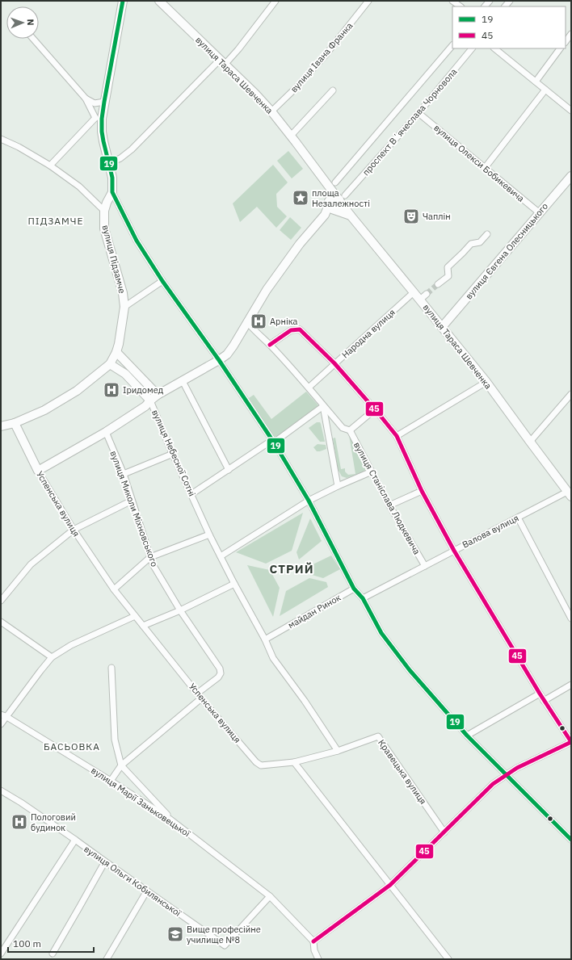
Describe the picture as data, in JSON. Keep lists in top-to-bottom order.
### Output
{
  "streets": {
    "main road": [
      "вулиця Тараса Шевченка",
      "вулиця Євгена Олесницького",
      "вулиця Підзамче",
      "вулиця Небесної Сотні",
      "Успенська вулиця"
    ],
    "street": [
      "вулиця Івана Франка",
      "проспект Вʼячеслава Чорновола",
      "вулиця Олекси Бобикевича",
      "Народна вулиця",
      "вулиця Станіслава Людкевича",
      "вулиця Миколи Міхновського",
      "Валова вулиця",
      "майдан Ринок",
      "Кравецька вулиця",
      "вулиця Марії Заньковецької",
      "вулиця Ольги Кобилянської"
    ]
  },
  "crossings": [
    ["вулиця Івана Франка", "вулиця Тараса Шевченка"],
    ["вулиця Тараса Шевченка", "проспект Вʼячеслава Чорновола"],
    ["вулиця Тараса Шевченка", "вулиця Євгена Олесницького"],
    ["вулиця Тараса Шевченка", "Народна вулиця"],
    ["вулиця Тараса Шевченка", "Валова вулиця"],
    ["проспект Вʼячеслава Чорновола", "вулиця Олекси Бобикевича"],
    ["вулиця Олекси Бобикевича", "вулиця Євгена Олесницького"],
    ["вулиця Підзамче", "вулиця Небесної Сотні"],
    ["вулиця Станіслава Людкевича", "Валова вулиця"],
    ["Успенська вулиця", "вулиця Миколи Міхновського"],
    ["Успенська вулиця", "Кравецька вулиця"],
    ["вулиця Миколи Міхновського", "вулиця Марії Заньковецької"],
    ["вулиця Марії Заньковецької", "вулиця Ольги Кобилянської"]
  ],
  "districts": ["ПІДЗАМЧЕ", "СТРИЙ", "БАСЬОВКА"],
  "places": {
    "place": ["площа Незалежності"],
    "theatre": ["Чаплін"],
    "hospital": ["Арніка", "Іридомед", "Пологовий будинок"],
    "school or university": ["Вище професійне училище №8"]
  },
  "lines": ["transit line 19", "transit line 45"],
  "legend": ["19", "45"],
  "scale_bar": "100 m",
  "north": "right"
}
